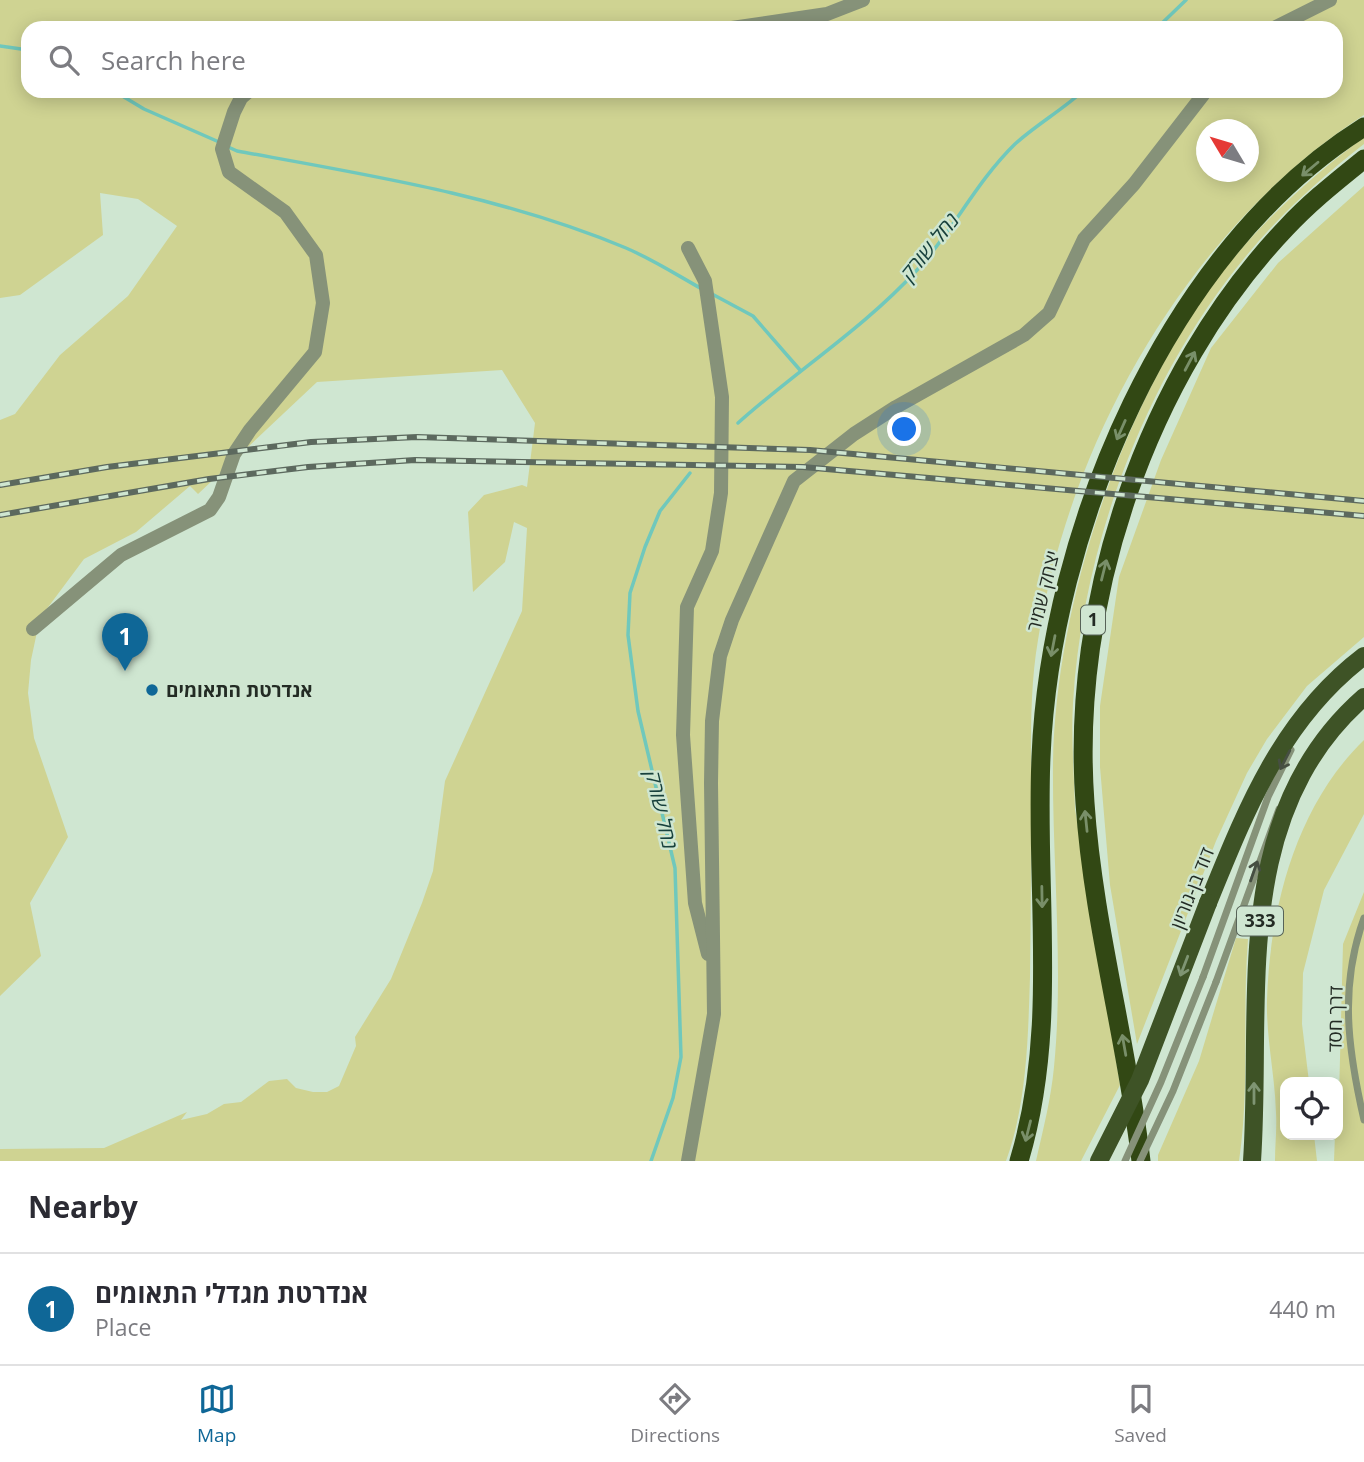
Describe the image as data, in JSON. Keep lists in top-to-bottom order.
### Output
{
  "streets": {
    "highway": ["יצחק שמיר", "1"],
    "main road": ["דוד בן-גוריון", "333"],
    "lane": ["דרך חסד"]
  },
  "water": ["נחל שורק"],
  "places": ["אנדרטת התאומים"],
  "north": "top left",
  "page": {
    "search": "Search here",
    "pins": "1",
    "heading": "Nearby",
    "list": [
      {
        "mark": "1",
        "name": "אנדרטת מגדלי התאומים",
        "note": "Place",
        "value": "440 m"
      }
    ],
    "nav": ["Map", "Directions", "Saved"]
  }
}
